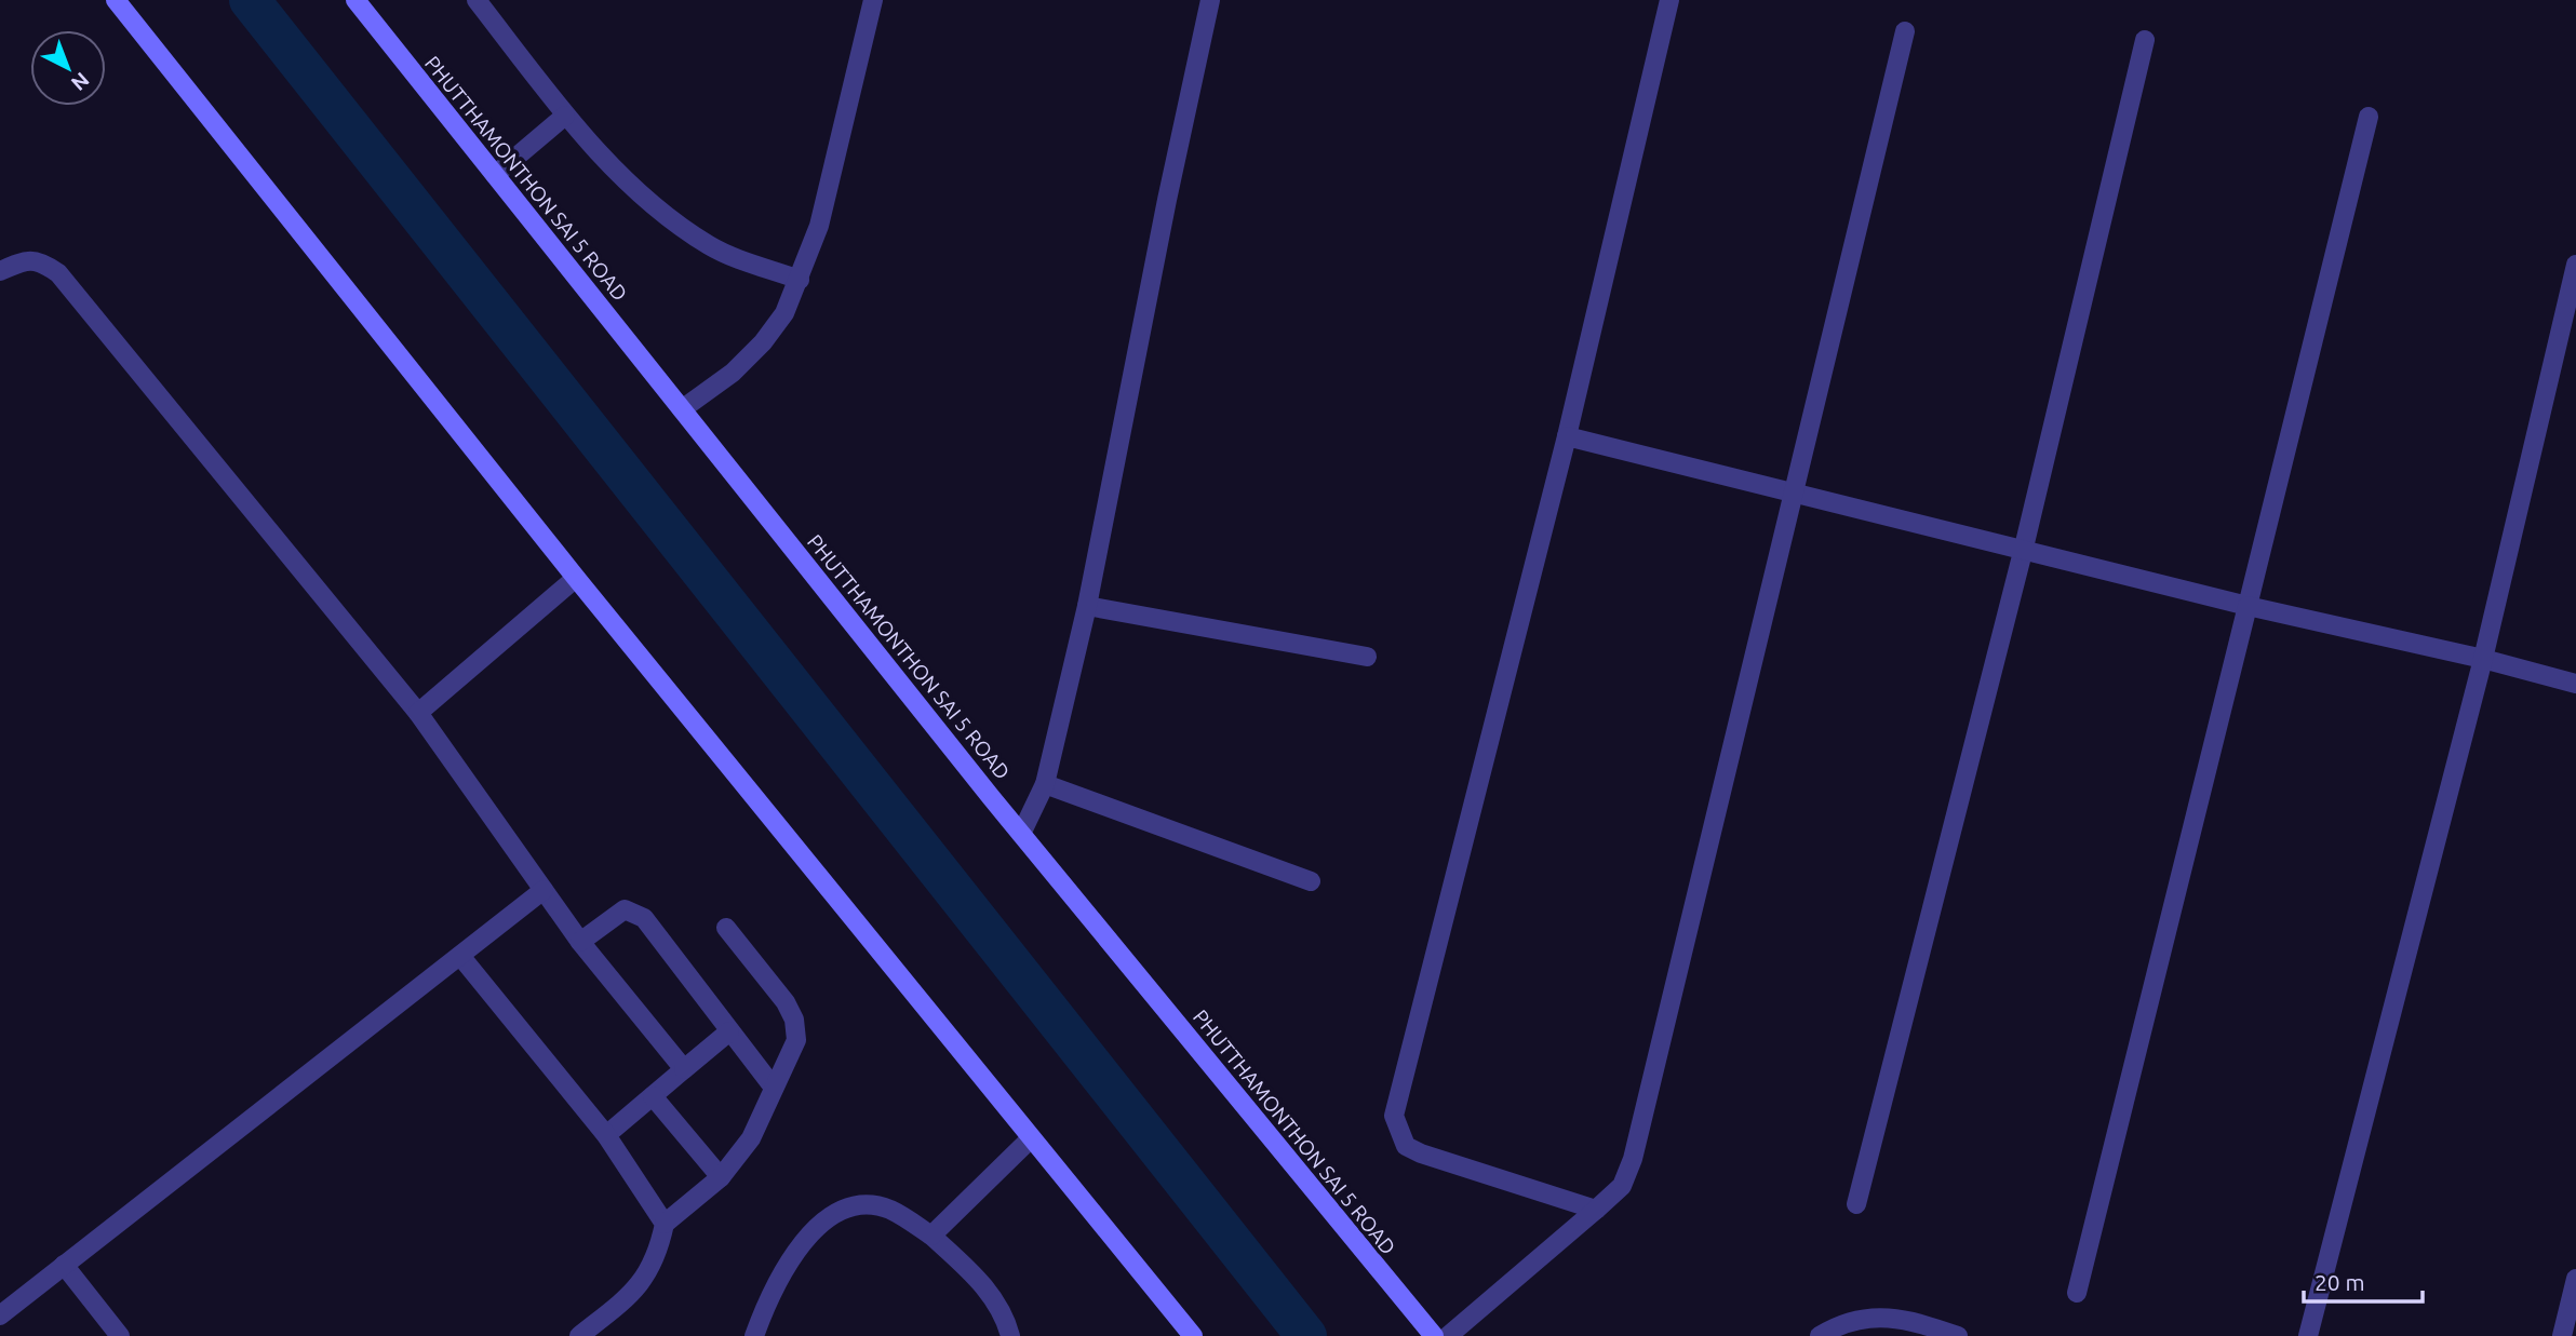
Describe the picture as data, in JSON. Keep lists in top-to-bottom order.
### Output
{
  "streets": {
    "main road": ["PHUTTHAMONTHON SAI 5 ROAD"]
  },
  "scale_bar": "20 m",
  "north": "bottom right"
}
